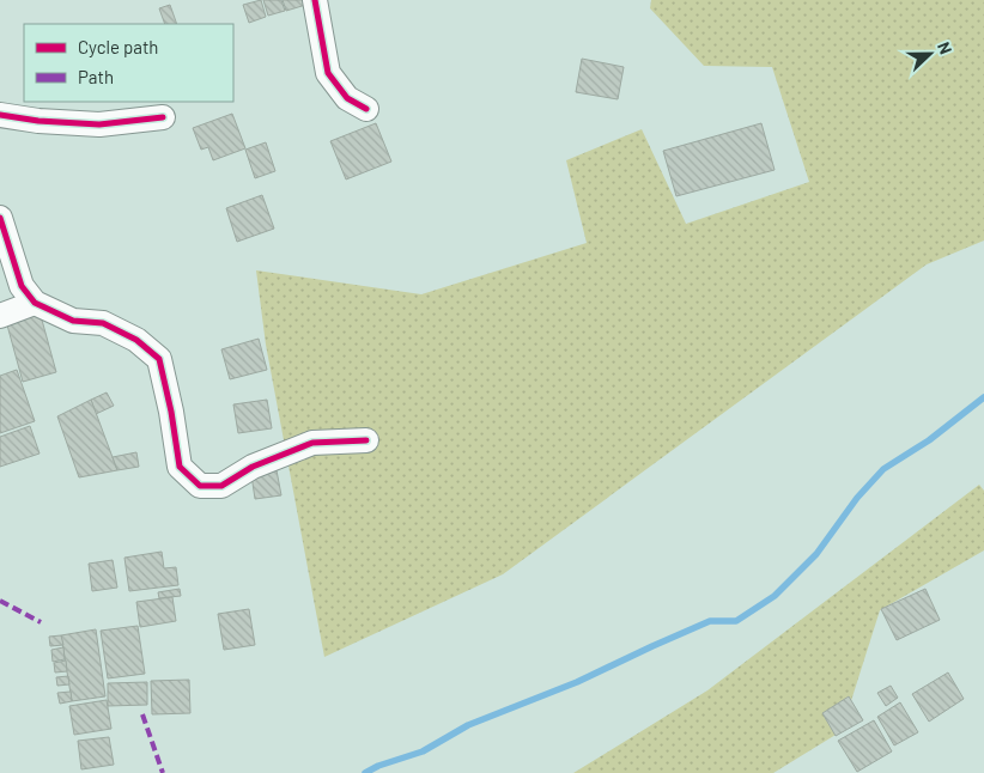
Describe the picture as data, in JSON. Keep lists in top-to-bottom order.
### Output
{
  "legend": ["Cycle path", "Path"],
  "north": "right"
}
